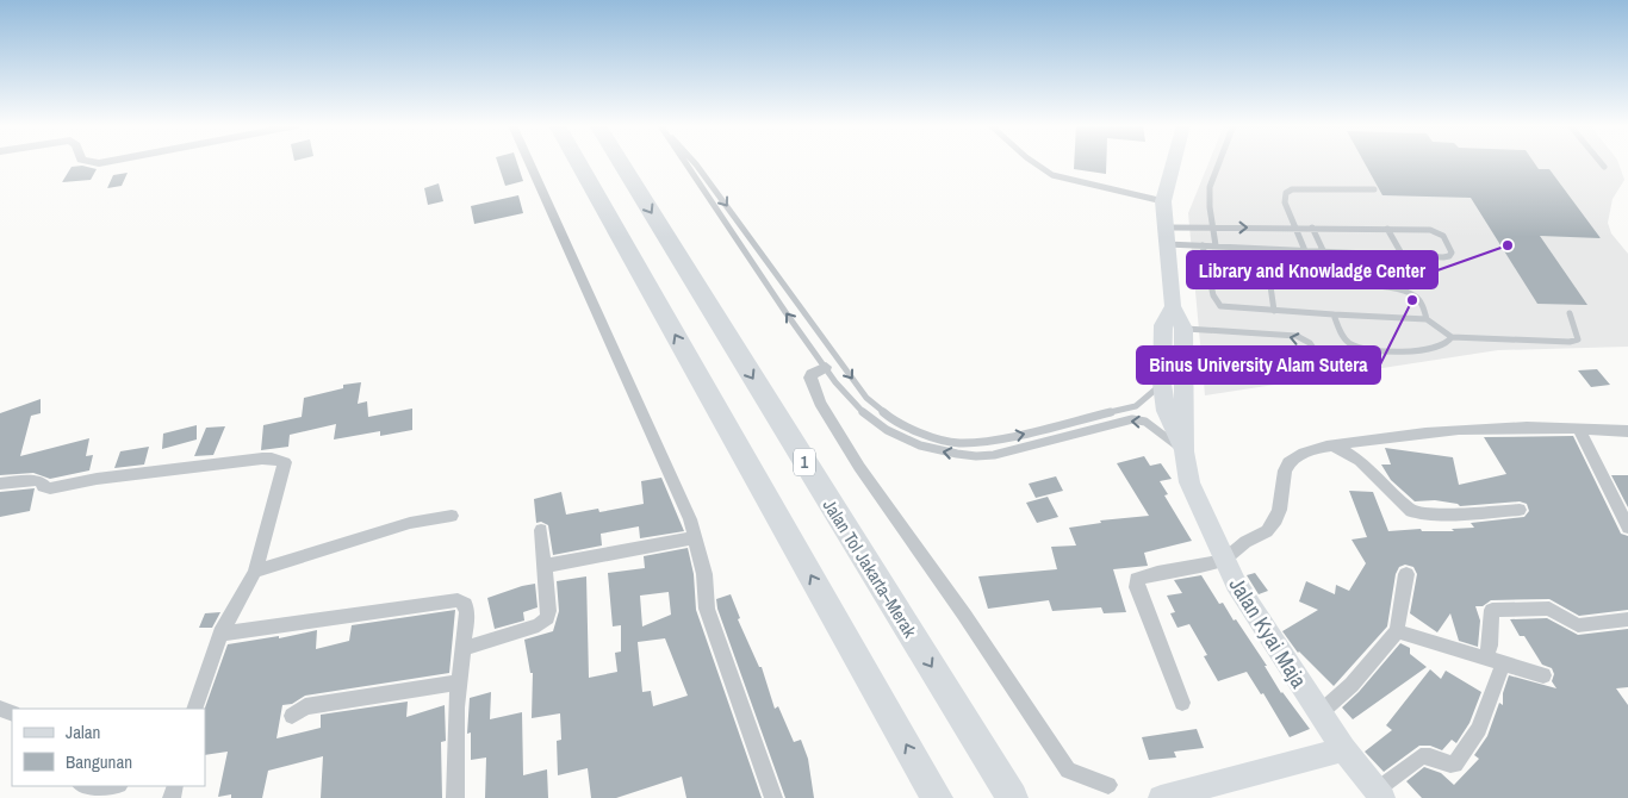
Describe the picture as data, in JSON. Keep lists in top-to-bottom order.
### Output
{
  "streets": {
    "highway": ["1", "Jalan Tol Jakarta–Merak"],
    "street": ["Jalan Kyai Maja"]
  },
  "places": ["Library and Knowladge Center", "Binus University Alam Sutera"],
  "legend": ["Jalan", "Bangunan"]
}
